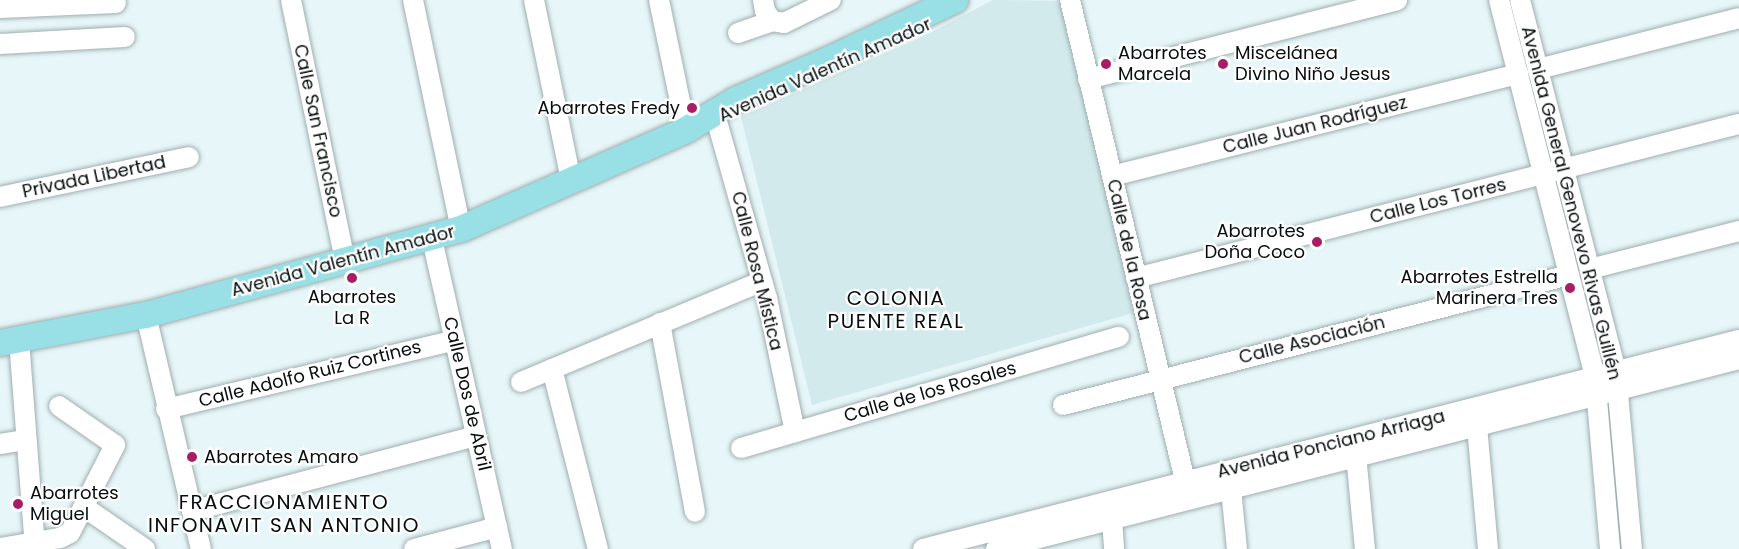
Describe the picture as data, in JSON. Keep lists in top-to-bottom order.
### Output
{
  "streets": {
    "main road": ["Avenida Valentín Amador"],
    "street": [
      "Calle Juan Rodríguez",
      "Calle San Francisco",
      "Privada Libertad",
      "Calle Los Torres",
      "Avenida General Genovevo Rivas Guillén",
      "Calle de la Rosa",
      "Calle Rosa Mística",
      "Calle Asociación",
      "Calle Adolfo Ruiz Cortines",
      "Calle de los Rosales",
      "Calle Dos de Abril",
      "Avenida Ponciano Arriaga"
    ]
  },
  "crossings": [
    ["Avenida Valentín Amador", "Calle San Francisco"],
    ["Avenida Valentín Amador", "Calle Rosa Mística"],
    ["Avenida Valentín Amador", "Calle Dos de Abril"],
    ["Calle Juan Rodríguez", "Avenida General Genovevo Rivas Guillén"],
    ["Calle Juan Rodríguez", "Calle de la Rosa"],
    ["Calle Los Torres", "Avenida General Genovevo Rivas Guillén"],
    ["Calle Los Torres", "Calle de la Rosa"],
    ["Avenida General Genovevo Rivas Guillén", "Calle Asociación"],
    ["Avenida General Genovevo Rivas Guillén", "Avenida Ponciano Arriaga"],
    ["Calle de la Rosa", "Calle Asociación"],
    ["Calle de la Rosa", "Avenida Ponciano Arriaga"],
    ["Calle Rosa Mística", "Calle de los Rosales"],
    ["Calle Adolfo Ruiz Cortines", "Calle Dos de Abril"]
  ],
  "districts": ["COLONIA PUENTE REAL", "FRACCIONAMIENTO INFONAVIT SAN ANTONIO"],
  "places": [
    "Abarrotes Marcela",
    "Miscelánea Divino Niño Jesus",
    "Abarrotes Fredy",
    "Abarrotes Doña Coco",
    "Abarrotes La R",
    "Abarrotes Estrella Marinera Tres",
    "Abarrotes Amaro",
    "Abarrotes Miguel"
  ]
}
